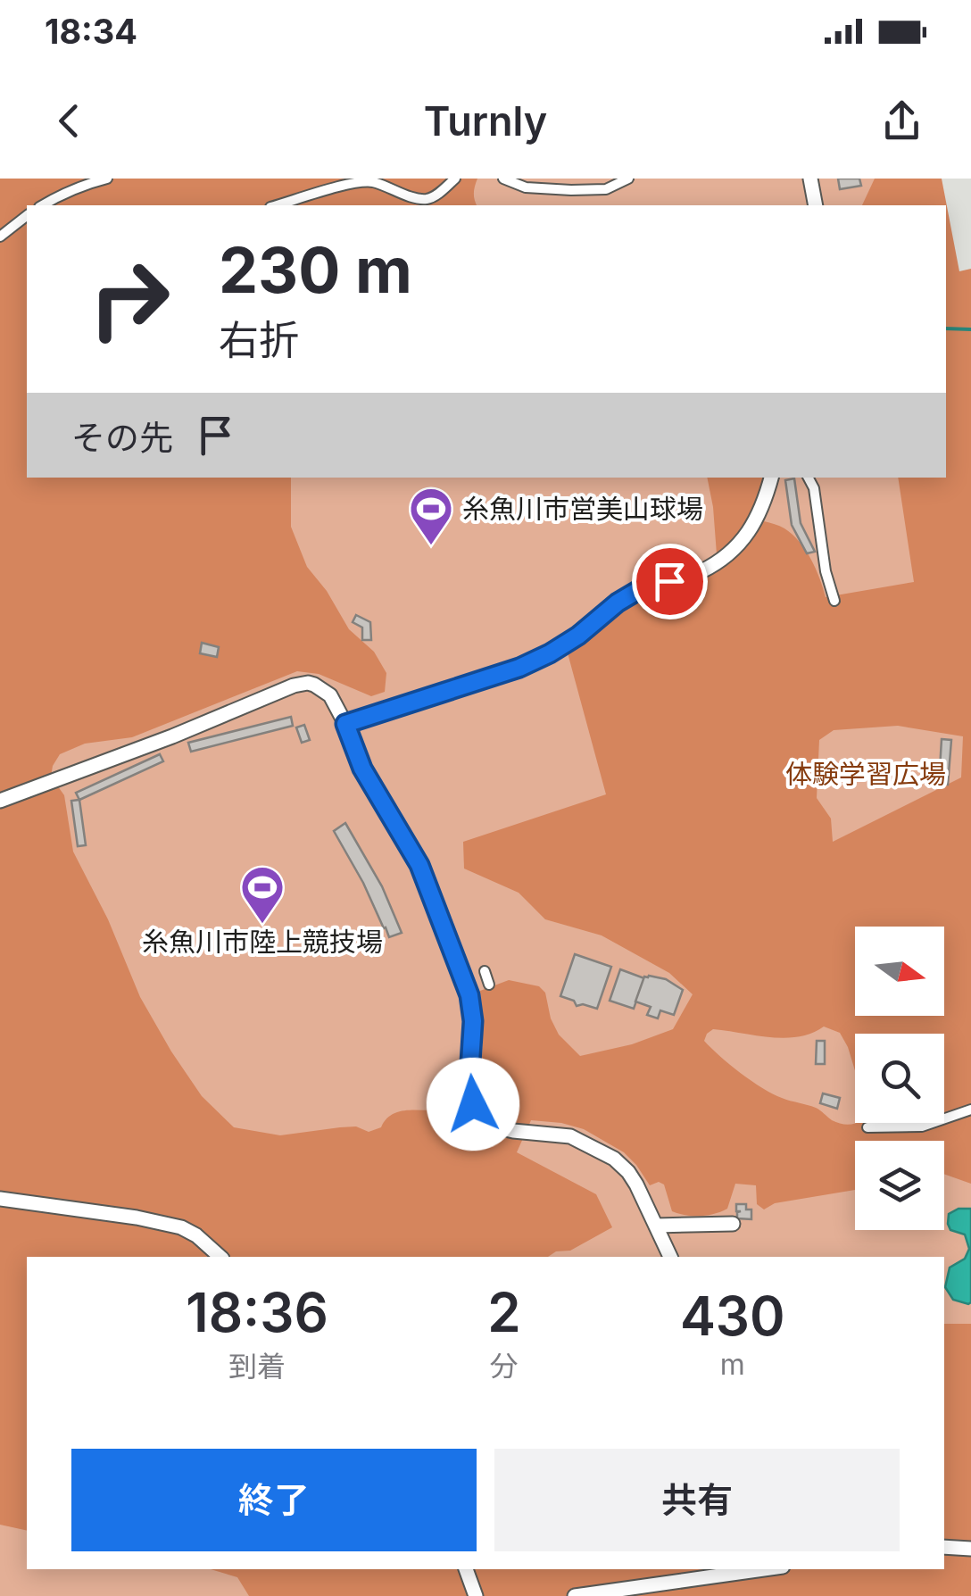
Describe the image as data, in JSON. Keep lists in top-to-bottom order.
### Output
{
  "parks": ["体験学習広場"],
  "places": {
    "sports": ["糸魚川市営美山球場", "糸魚川市陸上競技場"]
  },
  "north": "right",
  "page": {
    "status": "18:34",
    "header": "Turnly",
    "turn": ["230 m", "右折"],
    "then": "その先",
    "eta": [
      "18:36",
      "到着",
      "2",
      "分",
      "430",
      "m"
    ],
    "buttons": ["終了", "共有"]
  }
}
